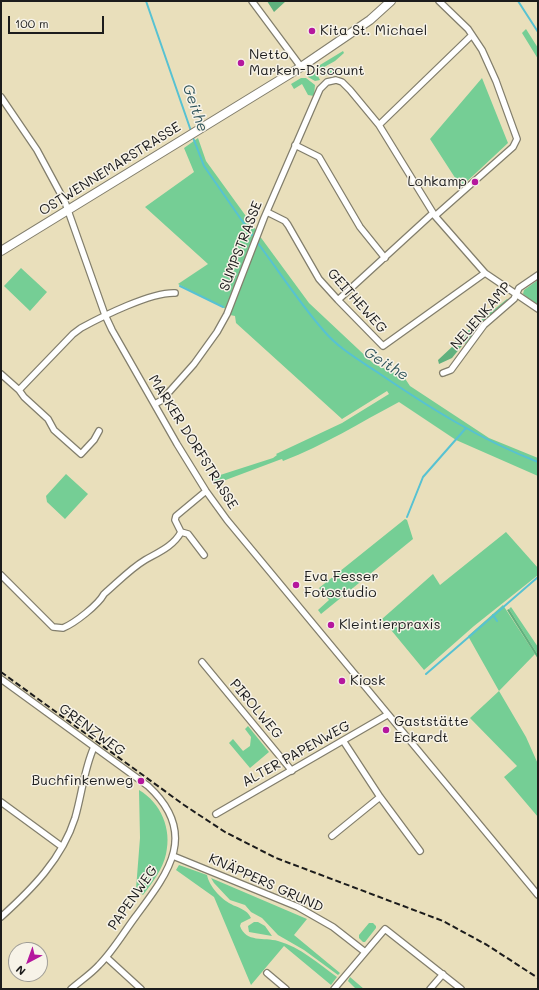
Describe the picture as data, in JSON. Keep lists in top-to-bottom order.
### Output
{
  "streets": {
    "street": [
      "OSTWENNEMARSTRASSE",
      "SUMPSTRASSE",
      "GEITHEWEG",
      "NEUENKAMP",
      "MARKER DORFSTRASSE",
      "PIROLWEG",
      "GRENZWEG",
      "ALTER PAPENWEG",
      "KNÄPPERS GRUND",
      "PAPENWEG"
    ]
  },
  "crossings": [
    ["OSTWENNEMARSTRASSE", "MARKER DORFSTRASSE"],
    ["SUMPSTRASSE", "GEITHEWEG"],
    ["SUMPSTRASSE", "MARKER DORFSTRASSE"],
    ["MARKER DORFSTRASSE", "ALTER PAPENWEG"],
    ["PIROLWEG", "ALTER PAPENWEG"],
    ["GRENZWEG", "PAPENWEG"],
    ["KNÄPPERS GRUND", "PAPENWEG"]
  ],
  "water": ["Geithe"],
  "places": [
    "Kita St. Michael",
    "Netto Marken-Discount",
    "Lohkamp",
    "Eva Fesser Fotostudio",
    "Kleintierpraxis",
    "Kiosk",
    "Gaststätte Eckardt",
    "Buchfinkenweg"
  ],
  "scale_bar": "100 m",
  "north": "bottom left"
}
